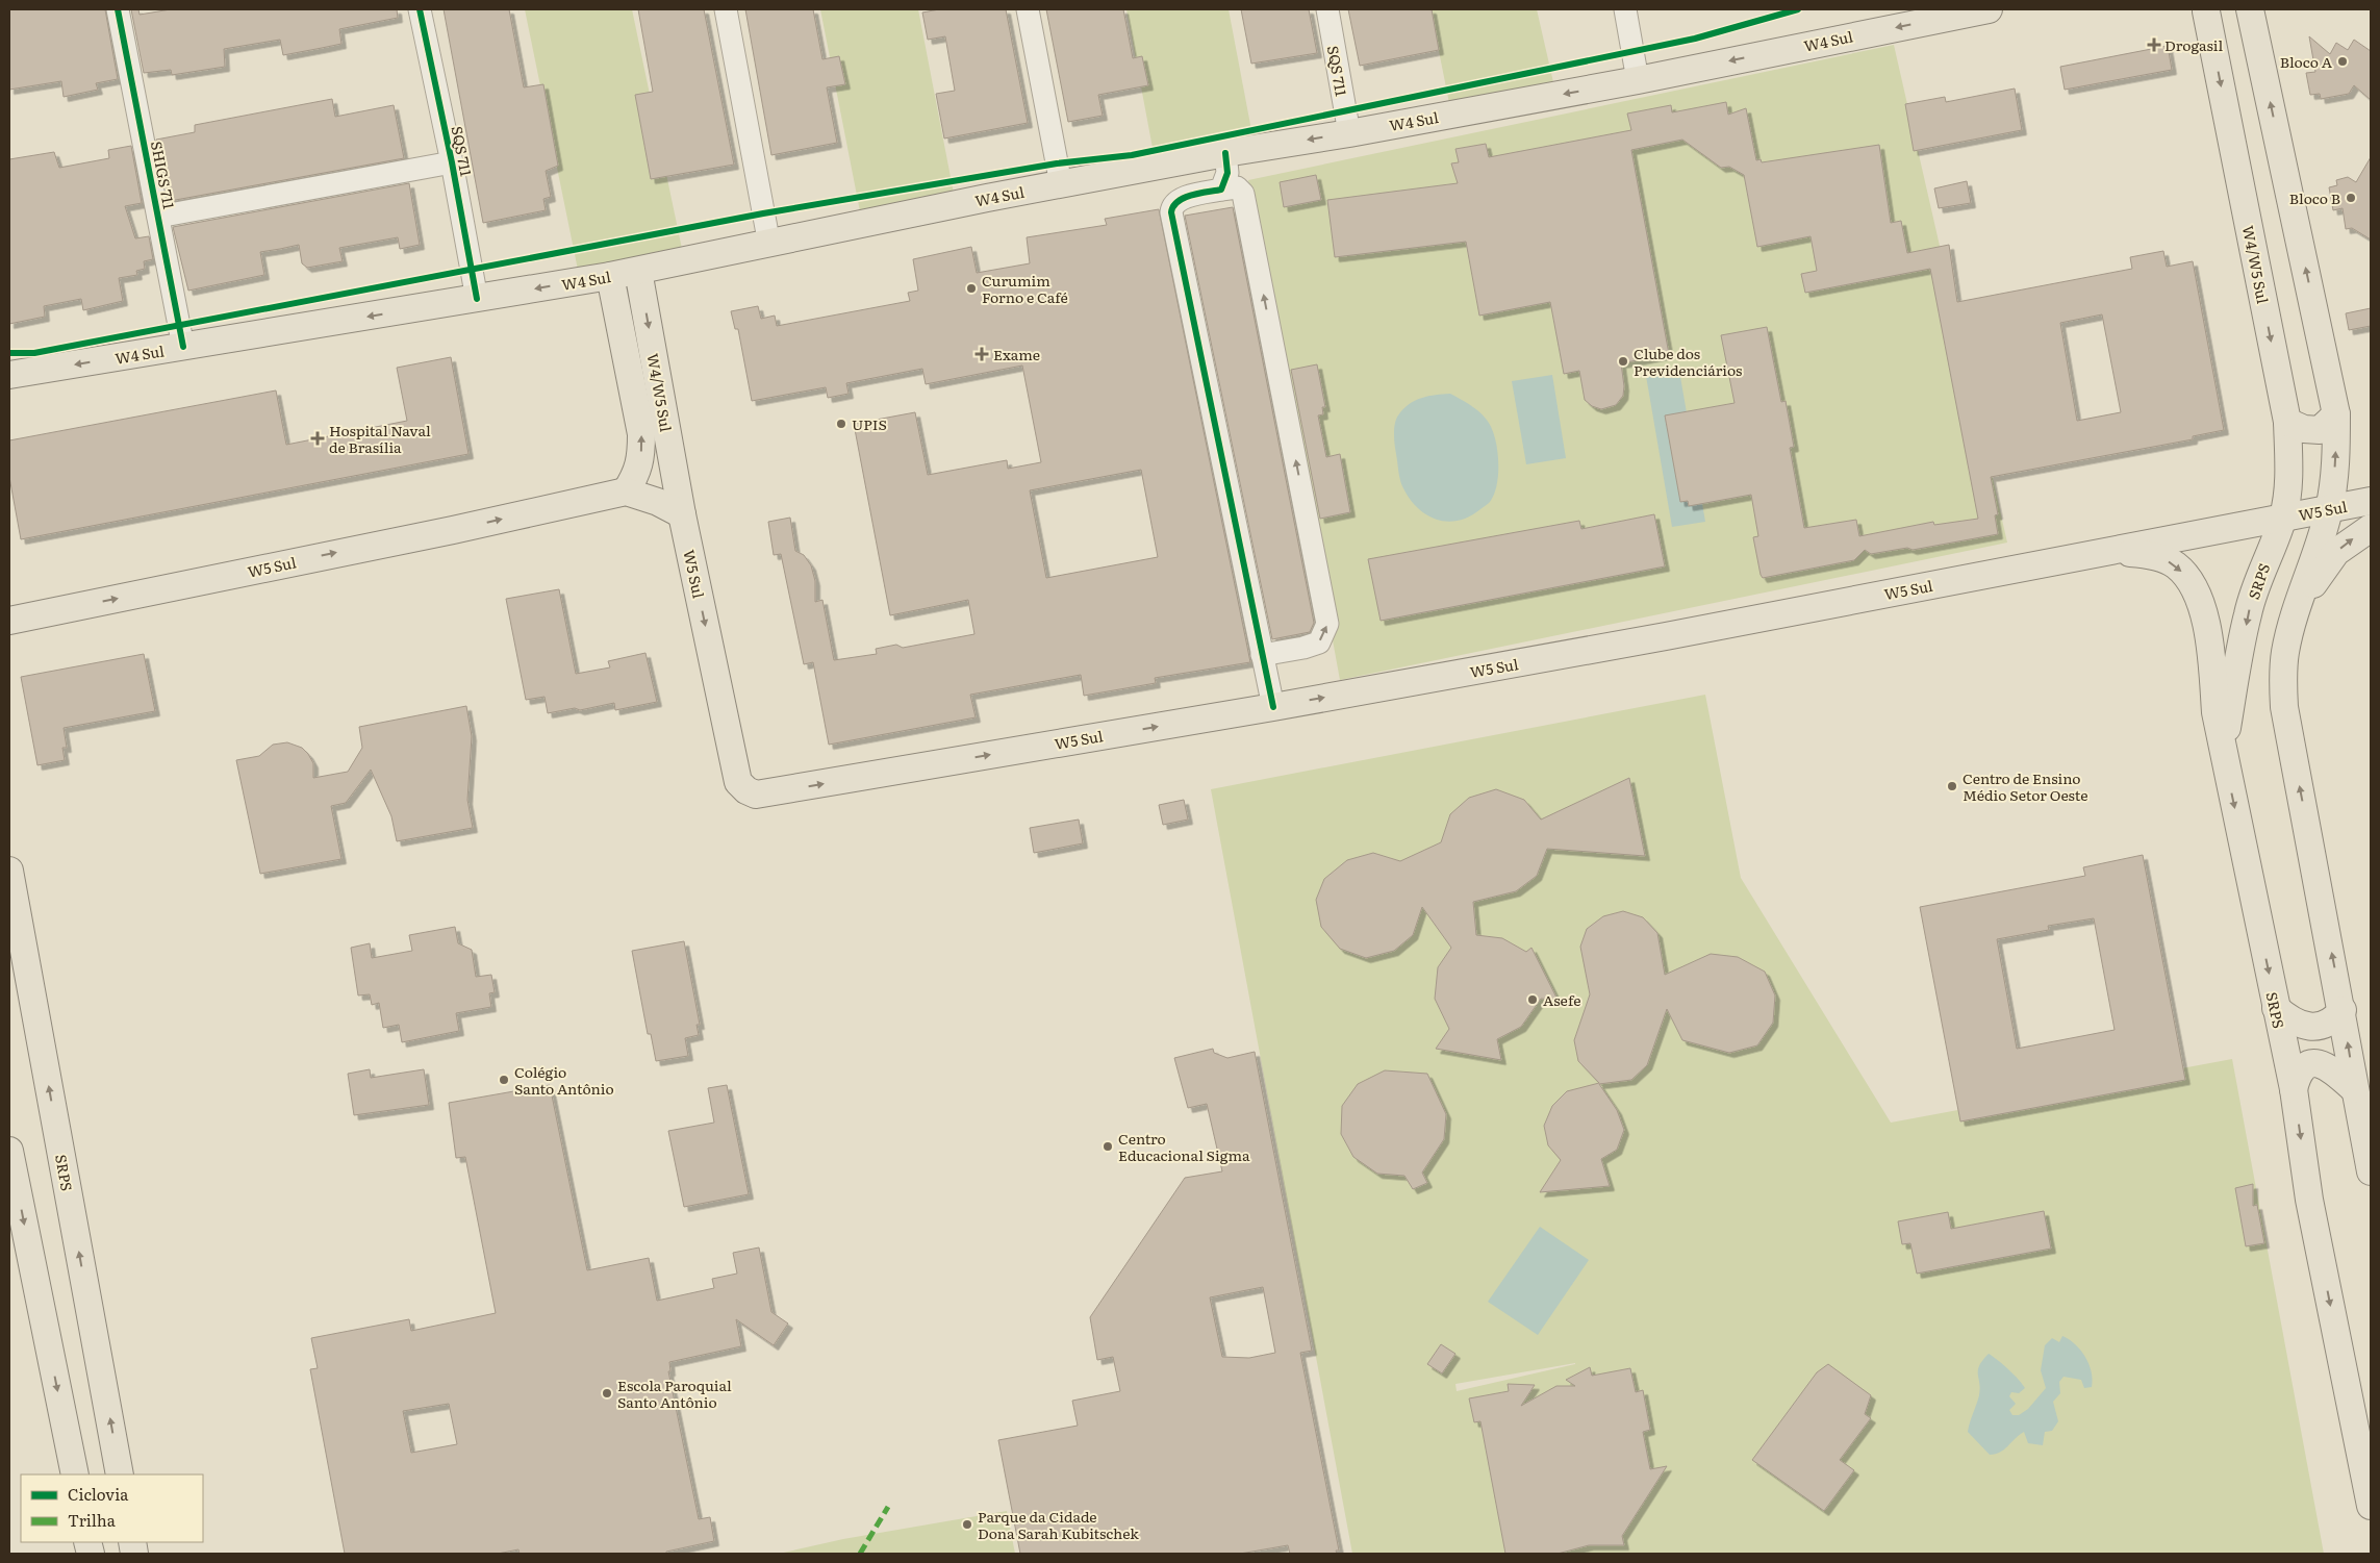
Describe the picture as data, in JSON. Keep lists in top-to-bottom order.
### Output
{
  "streets": {
    "main road": [
      "W4 Sul",
      "W4/W5 Sul",
      "W5 Sul",
      "SRPS"
    ],
    "street": ["SQS 711", "SHIGS 711"]
  },
  "crossings": [
    ["W4 Sul", "SQS 711"],
    ["W4 Sul", "SHIGS 711"],
    ["W4 Sul", "W4/W5 Sul"],
    ["W4/W5 Sul", "W5 Sul"],
    ["W4/W5 Sul", "SRPS"],
    ["W5 Sul", "SRPS"]
  ],
  "one_way": ["W4 Sul", "W5 Sul"],
  "places": {
    "health": ["Drogasil", "Exame", "Hospital Naval de Brasília"],
    "other": [
      "Bloco A",
      "Bloco B",
      "Curumim Forno e Café",
      "Clube dos Previdenciários",
      "UPIS",
      "Centro de Ensino Médio Setor Oeste",
      "Asefe",
      "Colégio Santo Antônio",
      "Centro Educacional Sigma",
      "Escola Paroquial Santo Antônio",
      "Parque da Cidade Dona Sarah Kubitschek"
    ]
  },
  "legend": ["Ciclovia", "Trilha"]
}
